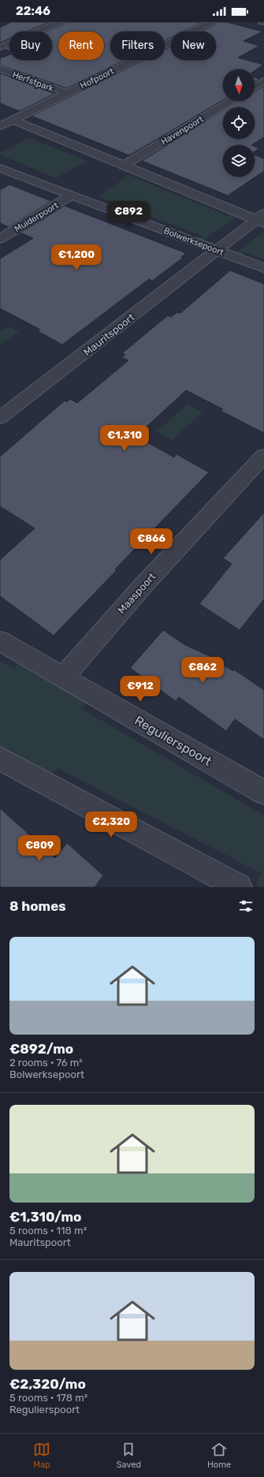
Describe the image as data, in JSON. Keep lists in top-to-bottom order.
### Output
{
  "streets": {
    "street": [
      "Hofpoort",
      "Herfstpark",
      "Havenpoort",
      "Muiderpoort",
      "Bolwerksepoort",
      "Mauritspoort",
      "Maaspoort",
      "Regulierspoort"
    ]
  },
  "crossings": [
    ["Hofpoort", "Herfstpark"],
    ["Muiderpoort", "Bolwerksepoort"],
    ["Bolwerksepoort", "Mauritspoort"],
    ["Maaspoort", "Regulierspoort"]
  ],
  "north": "bottom",
  "page": {
    "status": "22:46",
    "chip": [
      "Buy",
      "Rent",
      "Filters",
      "New"
    ],
    "price": [
      "€892",
      "€1,200",
      "€1,310",
      "€866",
      "€862",
      "€912",
      "€2,320",
      "€809"
    ],
    "heading": "8 homes",
    "list": [
      {
        "name": "€892/mo",
        "note": "2 rooms · 76 m² · Bolwerksepoort"
      },
      {
        "name": "€1,310/mo",
        "note": "5 rooms · 118 m² · Mauritspoort"
      },
      {
        "name": "€2,320/mo",
        "note": "5 rooms · 178 m² · Regulierspoort"
      }
    ],
    "tabs": ["Map", "Saved", "Home"]
  }
}
